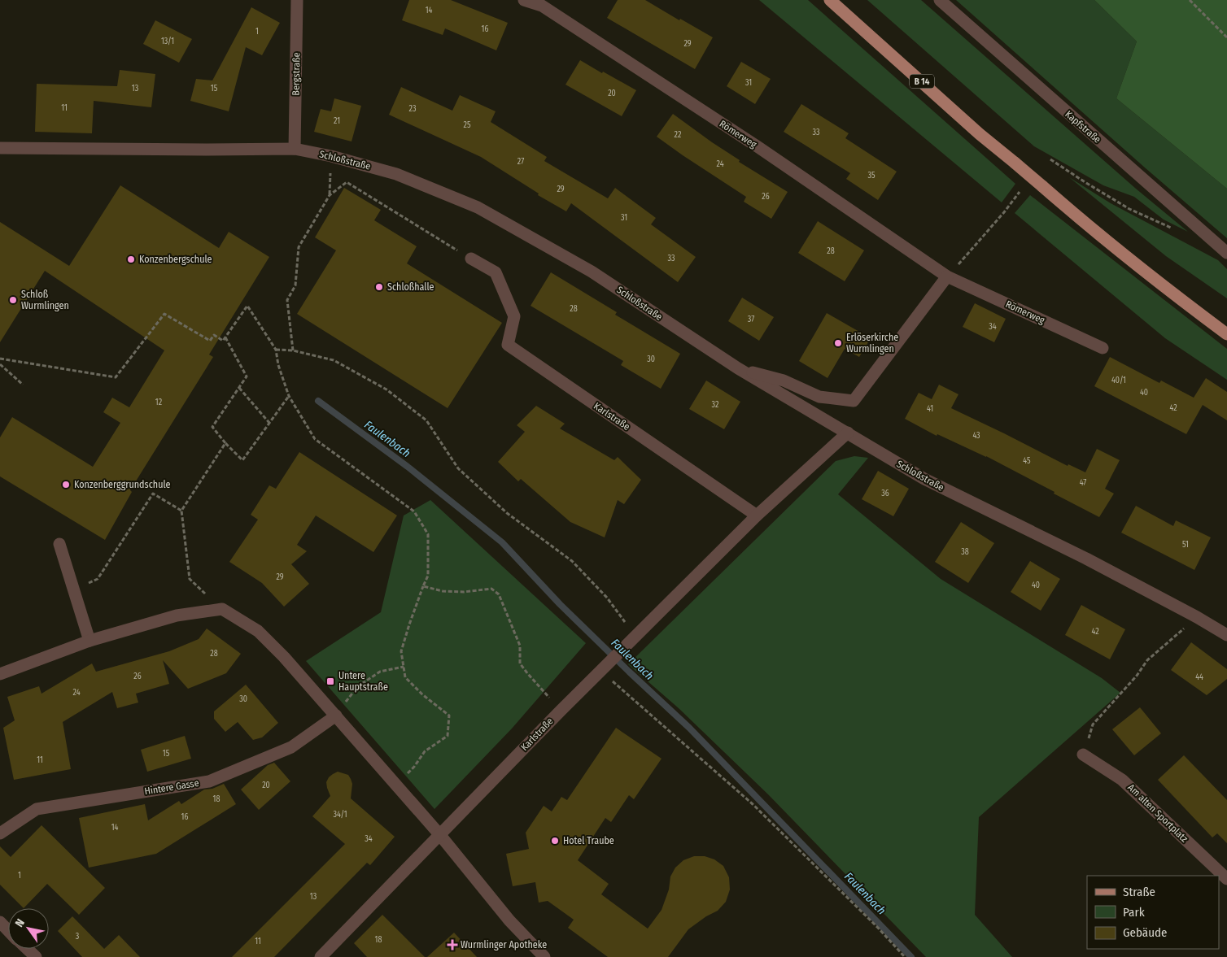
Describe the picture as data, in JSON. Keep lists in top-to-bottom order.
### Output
{
  "streets": {
    "main road": ["B 14"],
    "street": [
      "Bergstraße",
      "Kapfstraße",
      "Römerweg",
      "Schloßstraße",
      "Karlstraße",
      "Hintere Gasse",
      "Am alten Sportplatz"
    ]
  },
  "crossings": [
    ["Bergstraße", "Schloßstraße"],
    ["Schloßstraße", "Karlstraße"]
  ],
  "water": ["Faulenbach"],
  "places": {
    "other": [
      "Konzenbergschule",
      "Schloßhalle",
      "Schloß Wurmlingen",
      "Erlöserkirche Wurmlingen",
      "Konzenberggrundschule",
      "Hotel Traube"
    ],
    "transit": ["Untere Hauptstraße"],
    "health": ["Wurmlinger Apotheke"]
  },
  "house_numbers": [
    "14",
    "16",
    "1",
    "13/1",
    "29",
    "31",
    "13",
    "15",
    "20",
    "11",
    "23",
    "21",
    "25",
    "33",
    "22",
    "27",
    "24",
    "35",
    "29",
    "26",
    "31",
    "28",
    "33",
    "28",
    "37",
    "34",
    "30",
    "40/1",
    "40",
    "12",
    "32",
    "42",
    "41",
    "43",
    "45",
    "47",
    "36",
    "51",
    "38",
    "29",
    "40",
    "42",
    "28",
    "26",
    "44",
    "24",
    "30",
    "15",
    "11",
    "20",
    "18",
    "34/1",
    "16",
    "14",
    "34",
    "1",
    "13",
    "3",
    "18",
    "11"
  ],
  "legend": ["Straße", "Park", "Gebäude"],
  "north": "top left"
}
